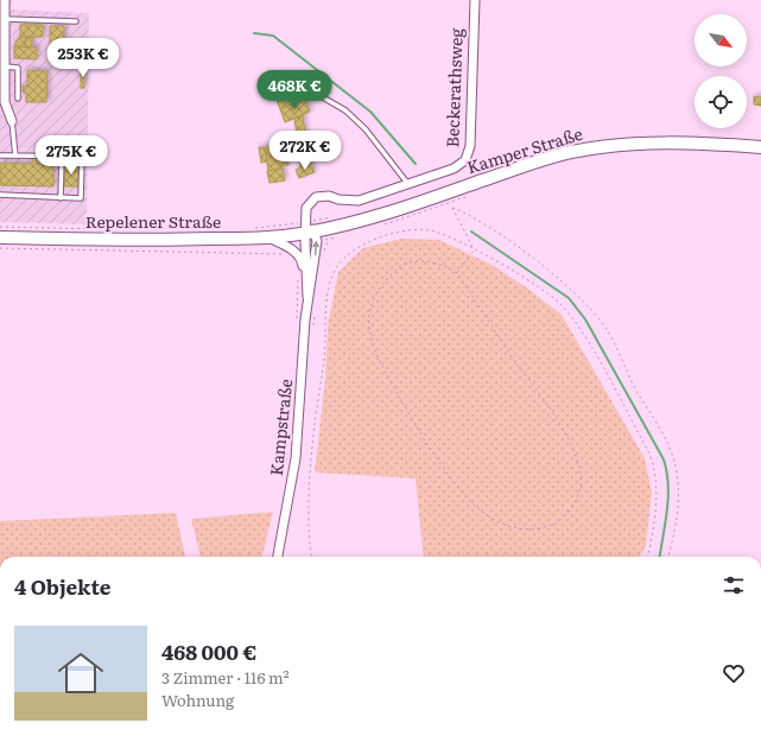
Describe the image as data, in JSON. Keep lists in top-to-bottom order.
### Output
{
  "streets": {
    "main road": ["Kamper Straße", "Repelener Straße"],
    "street": ["Beckerathsweg", "Kampstraße"]
  },
  "crossings": [
    ["Beckerathsweg", "Kamper Straße"],
    ["Beckerathsweg", "Repelener Straße"],
    ["Beckerathsweg", "Kampstraße"],
    ["Kamper Straße", "Repelener Straße"],
    ["Kamper Straße", "Kampstraße"],
    ["Repelener Straße", "Kampstraße"]
  ],
  "north": "bottom right",
  "page": {
    "price": [
      "253K €",
      "468K €",
      "272K €",
      "275K €"
    ],
    "heading": "4 Objekte",
    "list": [
      {
        "name": "468 000 €",
        "note": "3 Zimmer · 116 m² · Wohnung"
      }
    ]
  }
}
